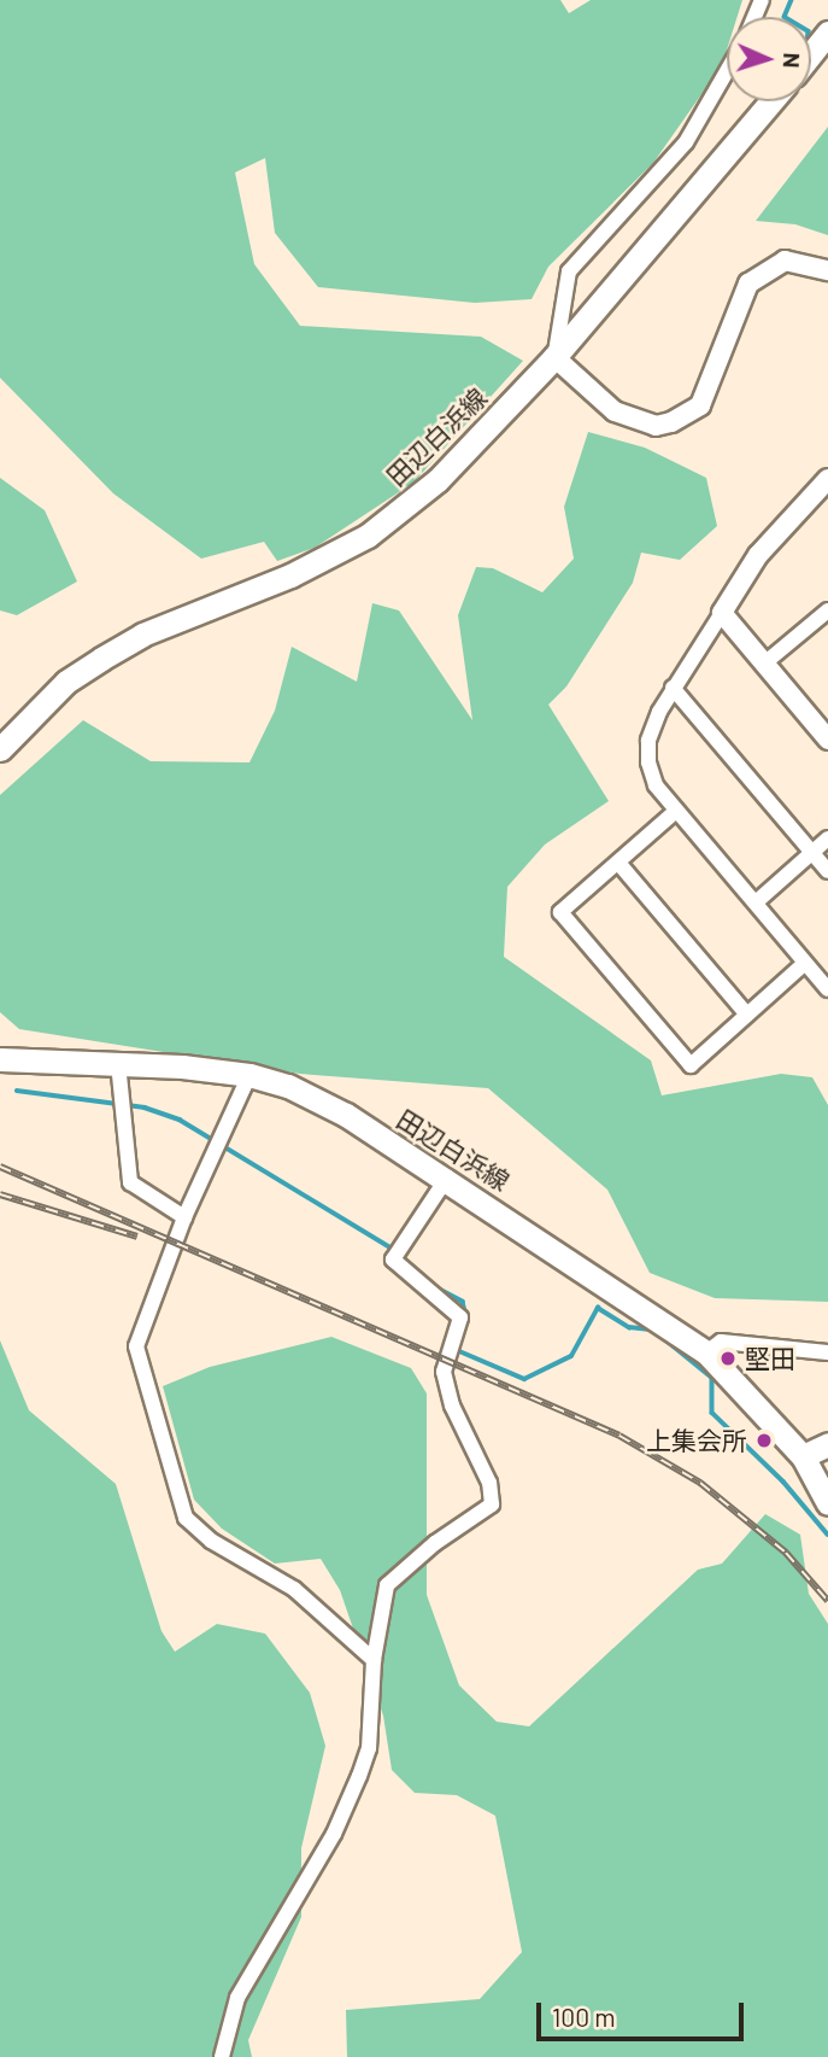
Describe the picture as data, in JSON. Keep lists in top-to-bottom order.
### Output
{
  "streets": {
    "main road": ["田辺白浜線"]
  },
  "places": ["堅田", "上集会所"],
  "scale_bar": "100 m",
  "north": "right"
}
